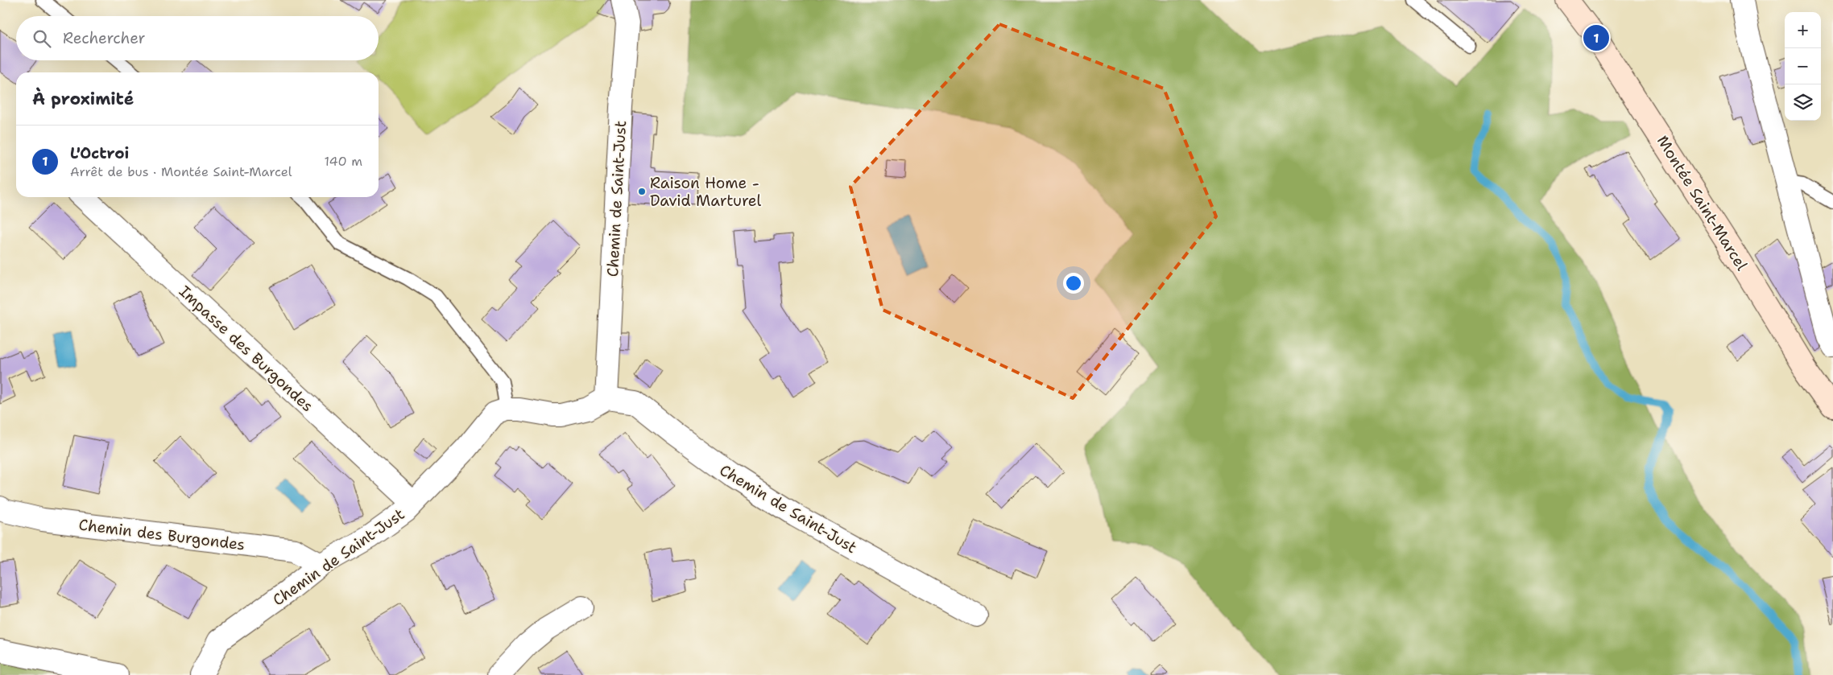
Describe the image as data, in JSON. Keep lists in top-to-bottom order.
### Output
{
  "streets": {
    "main road": ["Montée Saint-Marcel"],
    "street": ["Chemin de Saint-Just", "Impasse des Burgondes", "Chemin des Burgondes"]
  },
  "crossings": [
    ["Chemin de Saint-Just", "Impasse des Burgondes"],
    ["Chemin de Saint-Just", "Chemin des Burgondes"]
  ],
  "places": ["Raison Home - David Marturel"],
  "page": {
    "map_buttons": ["+", "−"],
    "search": "Rechercher",
    "pins": "1",
    "heading": "À proximité",
    "list": [
      {
        "mark": "1",
        "name": "L'Octroi",
        "note": "Arrêt de bus · Montée Saint-Marcel",
        "value": "140 m"
      }
    ]
  }
}
